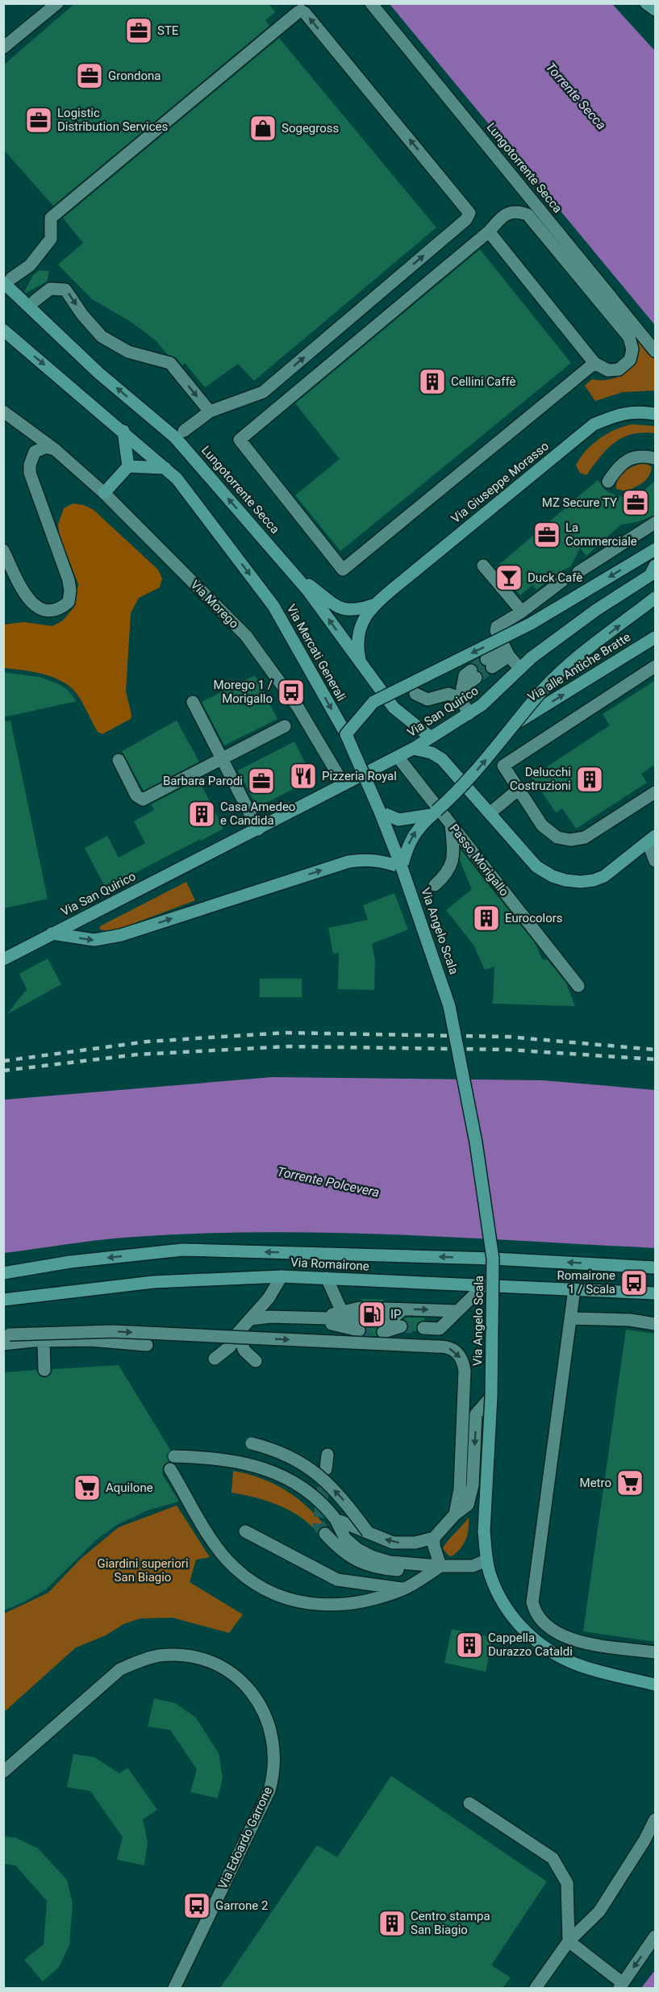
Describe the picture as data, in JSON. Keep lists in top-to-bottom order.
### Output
{
  "streets": {
    "main road": [
      "Lungotorrente Secca",
      "Via Giuseppe Morasso",
      "Via Mercati Generali",
      "Via alle Antiche Bratte",
      "Via San Quirico",
      "Via Angelo Scala",
      "Via Romairone"
    ],
    "street": ["Via Morego", "Passo Morigallo", "Via Edoardo Garrone"]
  },
  "crossings": [
    ["Lungotorrente Secca", "Via Giuseppe Morasso"],
    ["Lungotorrente Secca", "Via San Quirico"],
    ["Via Morego", "Via San Quirico"],
    ["Via Mercati Generali", "Via Angelo Scala"],
    ["Via alle Antiche Bratte", "Via Angelo Scala"],
    ["Via San Quirico", "Passo Morigallo"]
  ],
  "one_way": ["Lungotorrente Secca", "Via Mercati Generali"],
  "water": ["Torrente Secca", "Torrente Polcevera"],
  "parks": ["Giardini superiori San Biagio"],
  "places": {
    "office": [
      "STE",
      "Grondona",
      "Logistic Distribution Services",
      "MZ Secure TY",
      "La Commerciale",
      "Barbara Parodi"
    ],
    "shop": ["Sogegross"],
    "building": [
      "Cellini Caffè",
      "Delucchi Costruzioni",
      "Casa Amedeo e Candida",
      "Eurocolors",
      "Cappella Durazzo Cataldi",
      "Centro stampa San Biagio"
    ],
    "bar": ["Duck Cafè"],
    "bus stop": ["Morego 1 / Morigallo", "Romairone 1 / Scala", "Garrone 2"],
    "restaurant": ["Pizzeria Royal"],
    "fuel station": ["IP"],
    "supermarket": ["Metro", "Aquilone"]
  }
}
